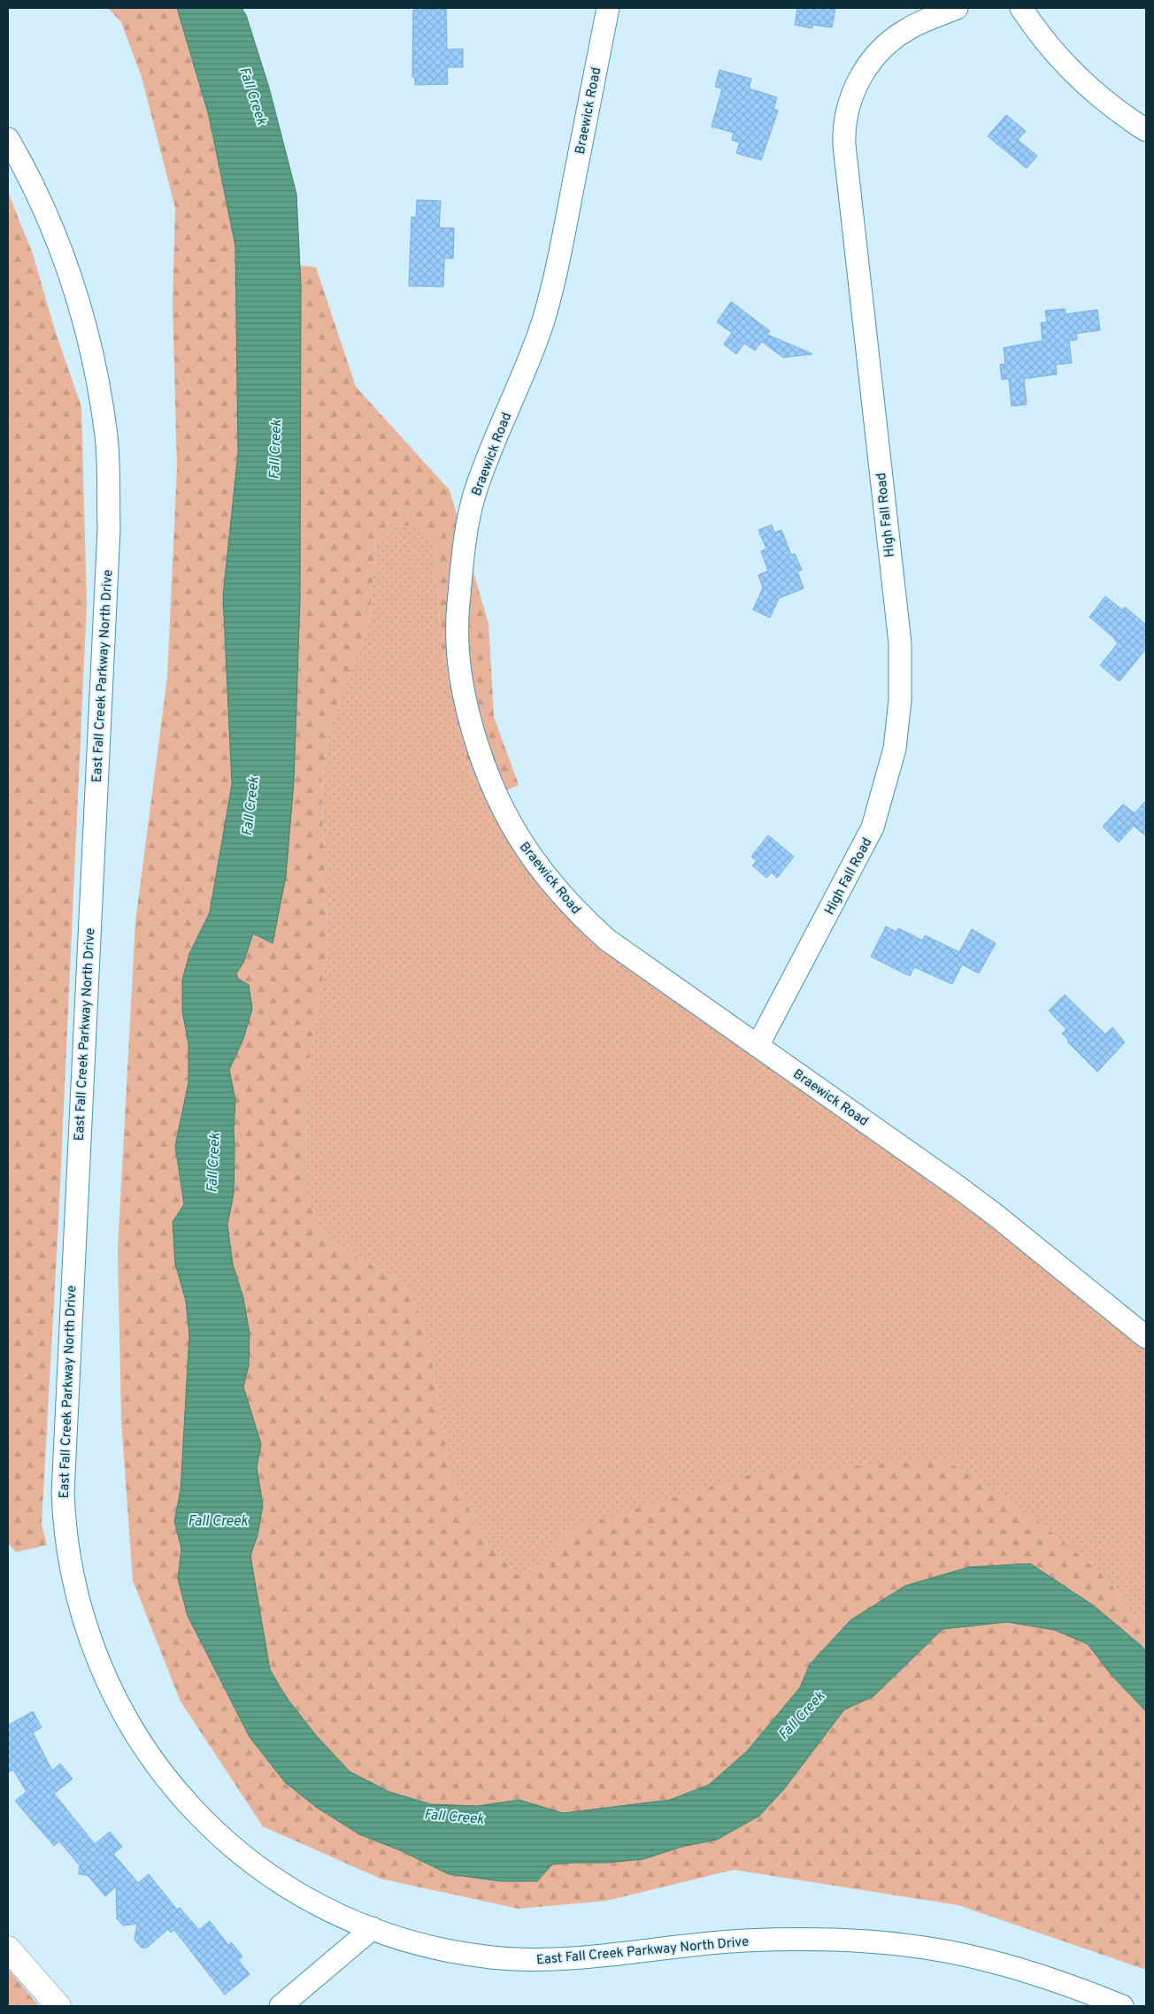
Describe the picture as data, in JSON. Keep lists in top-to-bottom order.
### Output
{
  "streets": {
    "street": ["Braewick Road", "High Fall Road", "East Fall Creek Parkway North Drive"]
  },
  "crossings": [
    ["Braewick Road", "High Fall Road"]
  ],
  "water": ["Fall Creek"]
}
